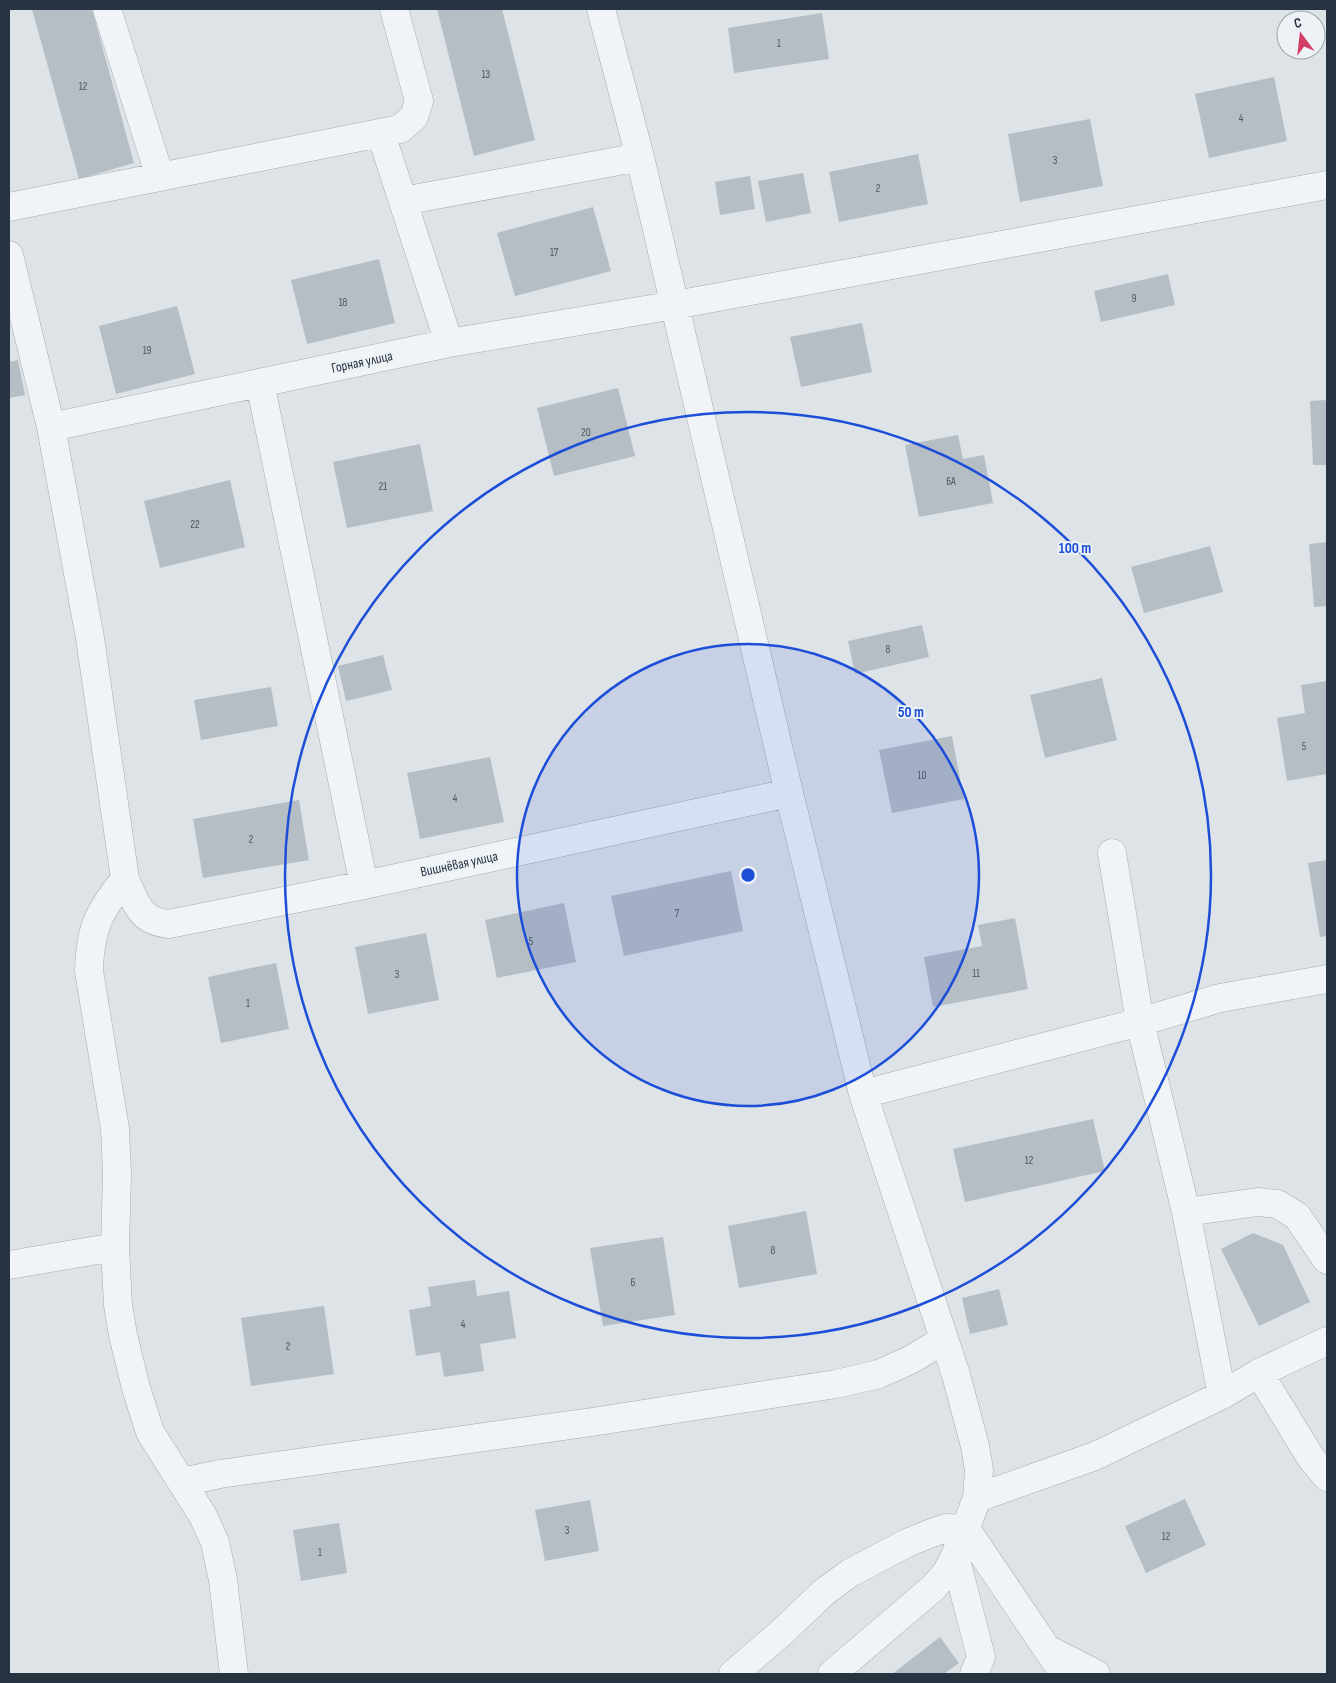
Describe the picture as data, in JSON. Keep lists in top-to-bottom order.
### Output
{
  "streets": {
    "street": ["Горная улица", "Вишнёвая улица"]
  },
  "house_numbers": [
    "1",
    "13",
    "12",
    "4",
    "3",
    "2",
    "17",
    "9",
    "18",
    "19",
    "20",
    "6А",
    "21",
    "22",
    "8",
    "5",
    "10",
    "4",
    "2",
    "7",
    "5",
    "11",
    "3",
    "1",
    "12",
    "8",
    "6",
    "4",
    "2",
    "3",
    "12",
    "1"
  ],
  "north": "top",
  "rings": ["100 m", "50 m"]
}
